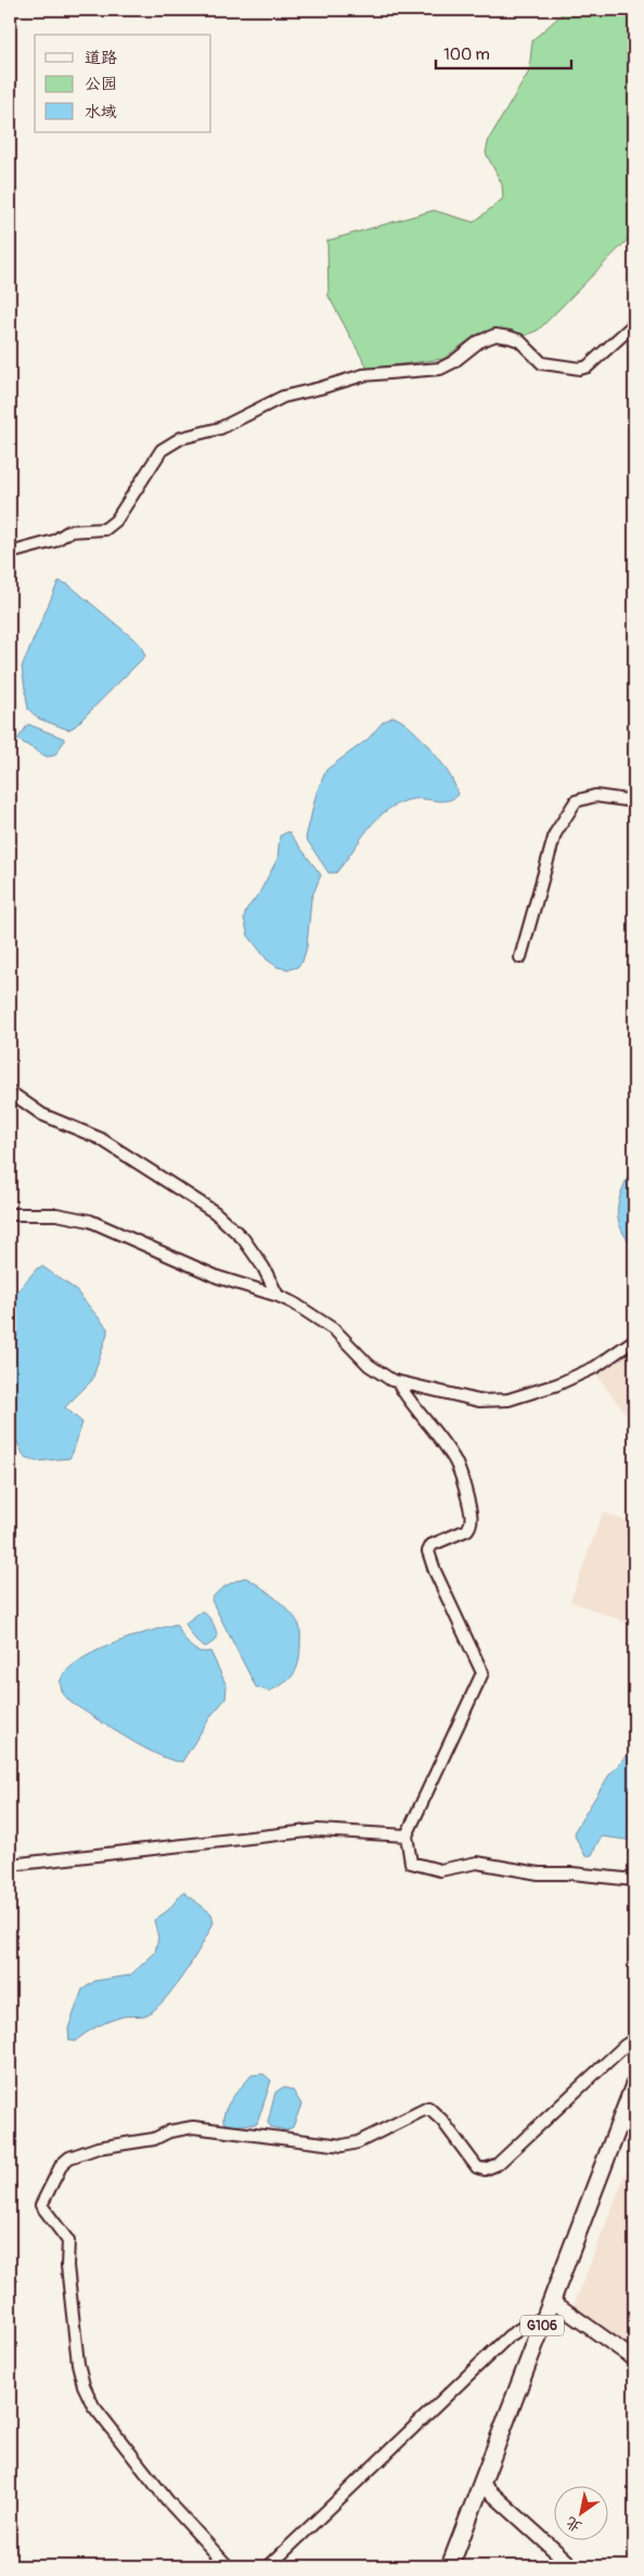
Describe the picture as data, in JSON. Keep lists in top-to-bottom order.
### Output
{
  "streets": {
    "highway": ["G106"]
  },
  "legend": ["道路", "公园", "水域"],
  "scale_bar": "100 m",
  "north": "bottom left"
}
